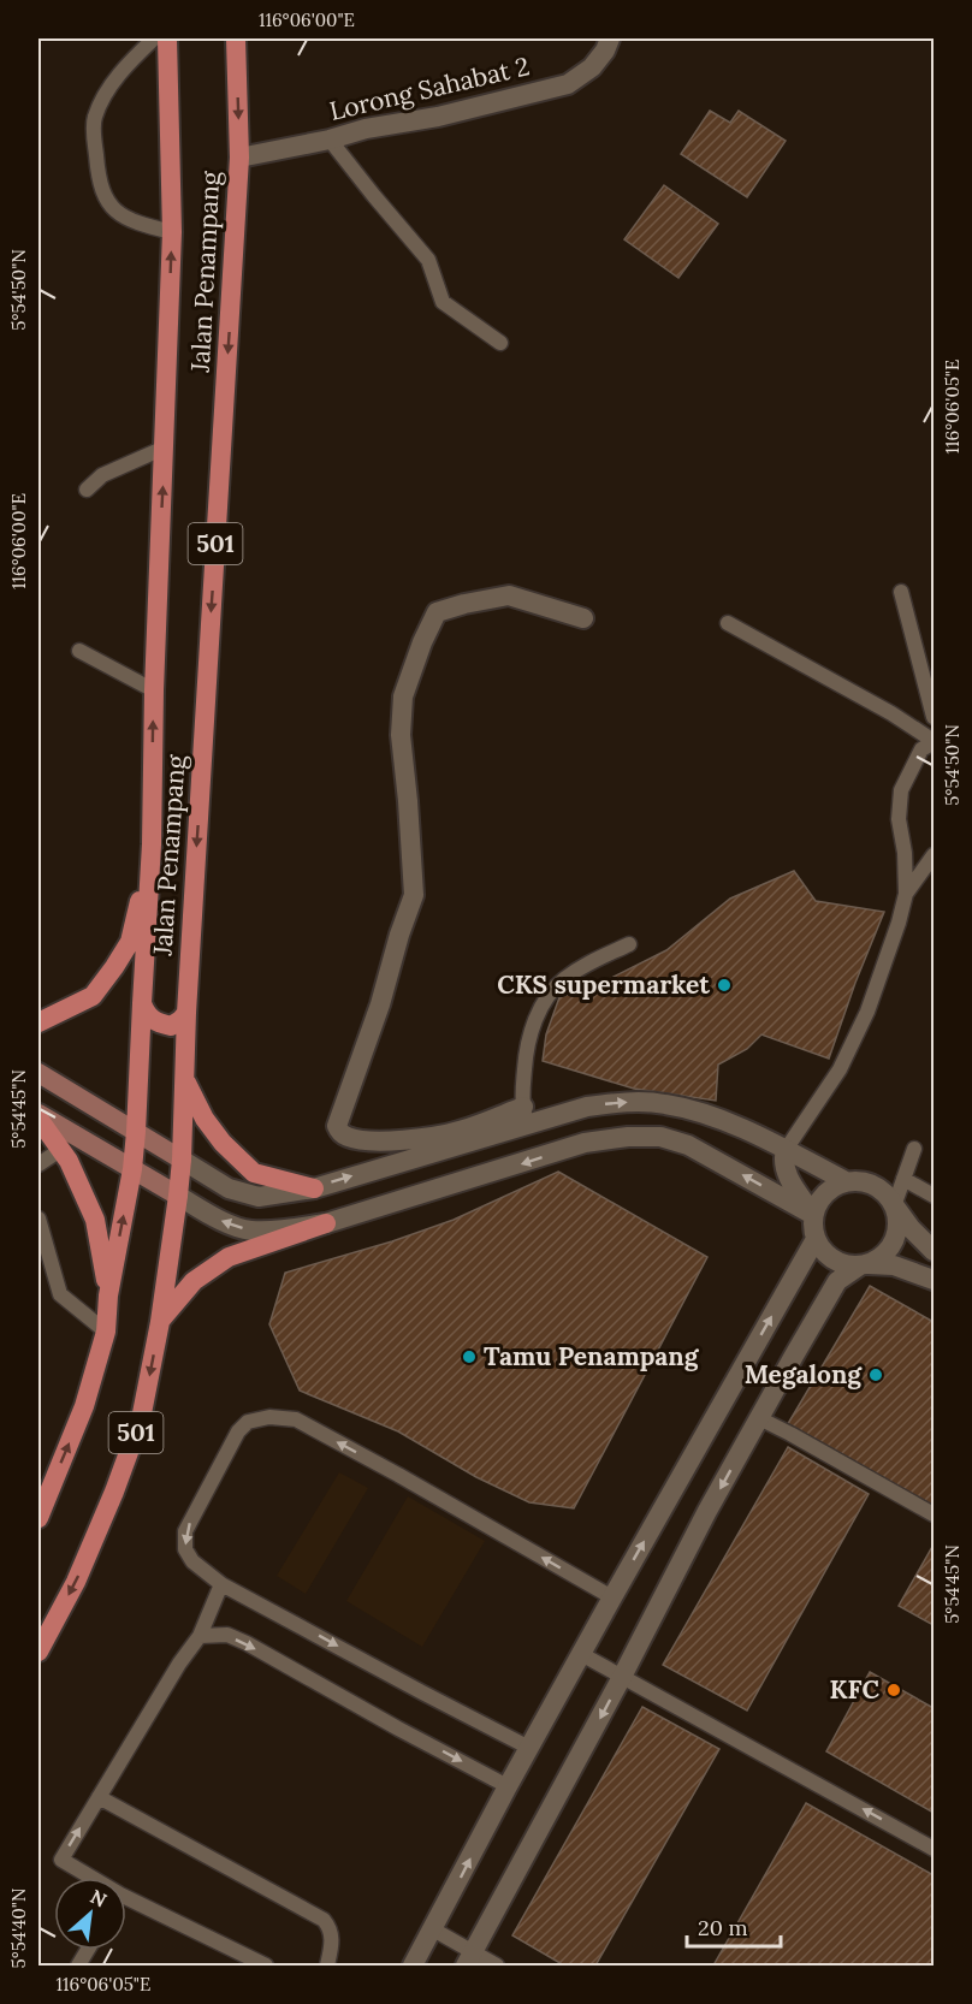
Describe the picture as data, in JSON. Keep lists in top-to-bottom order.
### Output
{
  "streets": {
    "main road": ["Jalan Penampang", "501"],
    "street": ["Lorong Sahabat 2"]
  },
  "crossings": [
    ["Lorong Sahabat 2", "Jalan Penampang"]
  ],
  "places": [
    "CKS supermarket",
    "Tamu Penampang",
    "Megalong",
    "KFC"
  ],
  "scale_bar": "20 m",
  "north": "top right",
  "coordinates": [
    "116°06'00\"E",
    "5°54'50\"N",
    "116°06'05\"E",
    "5°54'45\"N",
    "5°54'40\"N"
  ]
}
